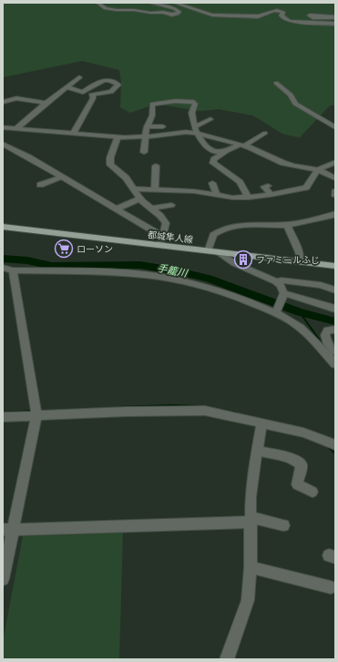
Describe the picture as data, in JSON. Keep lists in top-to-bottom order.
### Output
{
  "streets": {
    "main road": ["都城隼人線"]
  },
  "water": ["手籠川"],
  "places": {
    "supermarket": ["ローソン"],
    "building": ["ファミールふじ"]
  }
}
